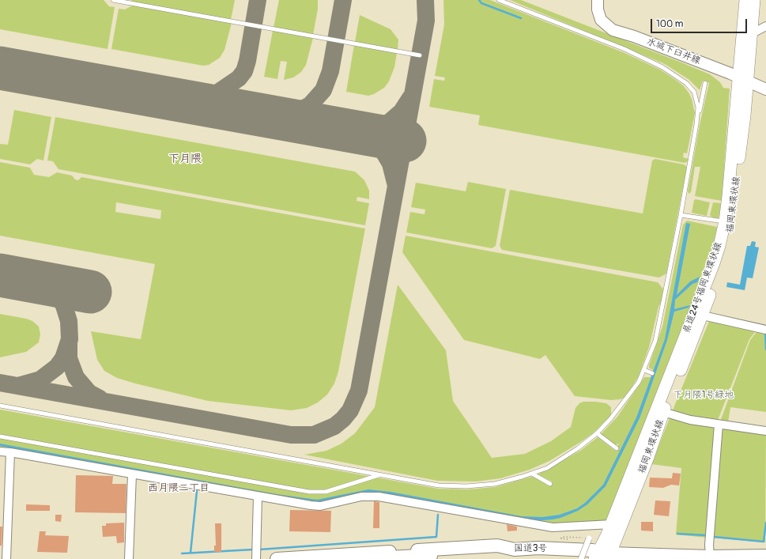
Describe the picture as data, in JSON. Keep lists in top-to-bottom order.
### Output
{
  "streets": {
    "highway": ["国道3号"],
    "main road": ["水城下臼井線", "福岡東環状線", "県道24号福岡東環状線"]
  },
  "crossings": [
    ["水城下臼井線", "福岡東環状線"],
    ["水城下臼井線", "県道24号福岡東環状線"],
    ["福岡東環状線", "県道24号福岡東環状線"],
    ["福岡東環状線", "国道3号"],
    ["県道24号福岡東環状線", "国道3号"]
  ],
  "districts": ["下月隈", "西月隈二丁目"],
  "parks": ["下月隈1号緑地"],
  "scale_bar": "100 m"
}
